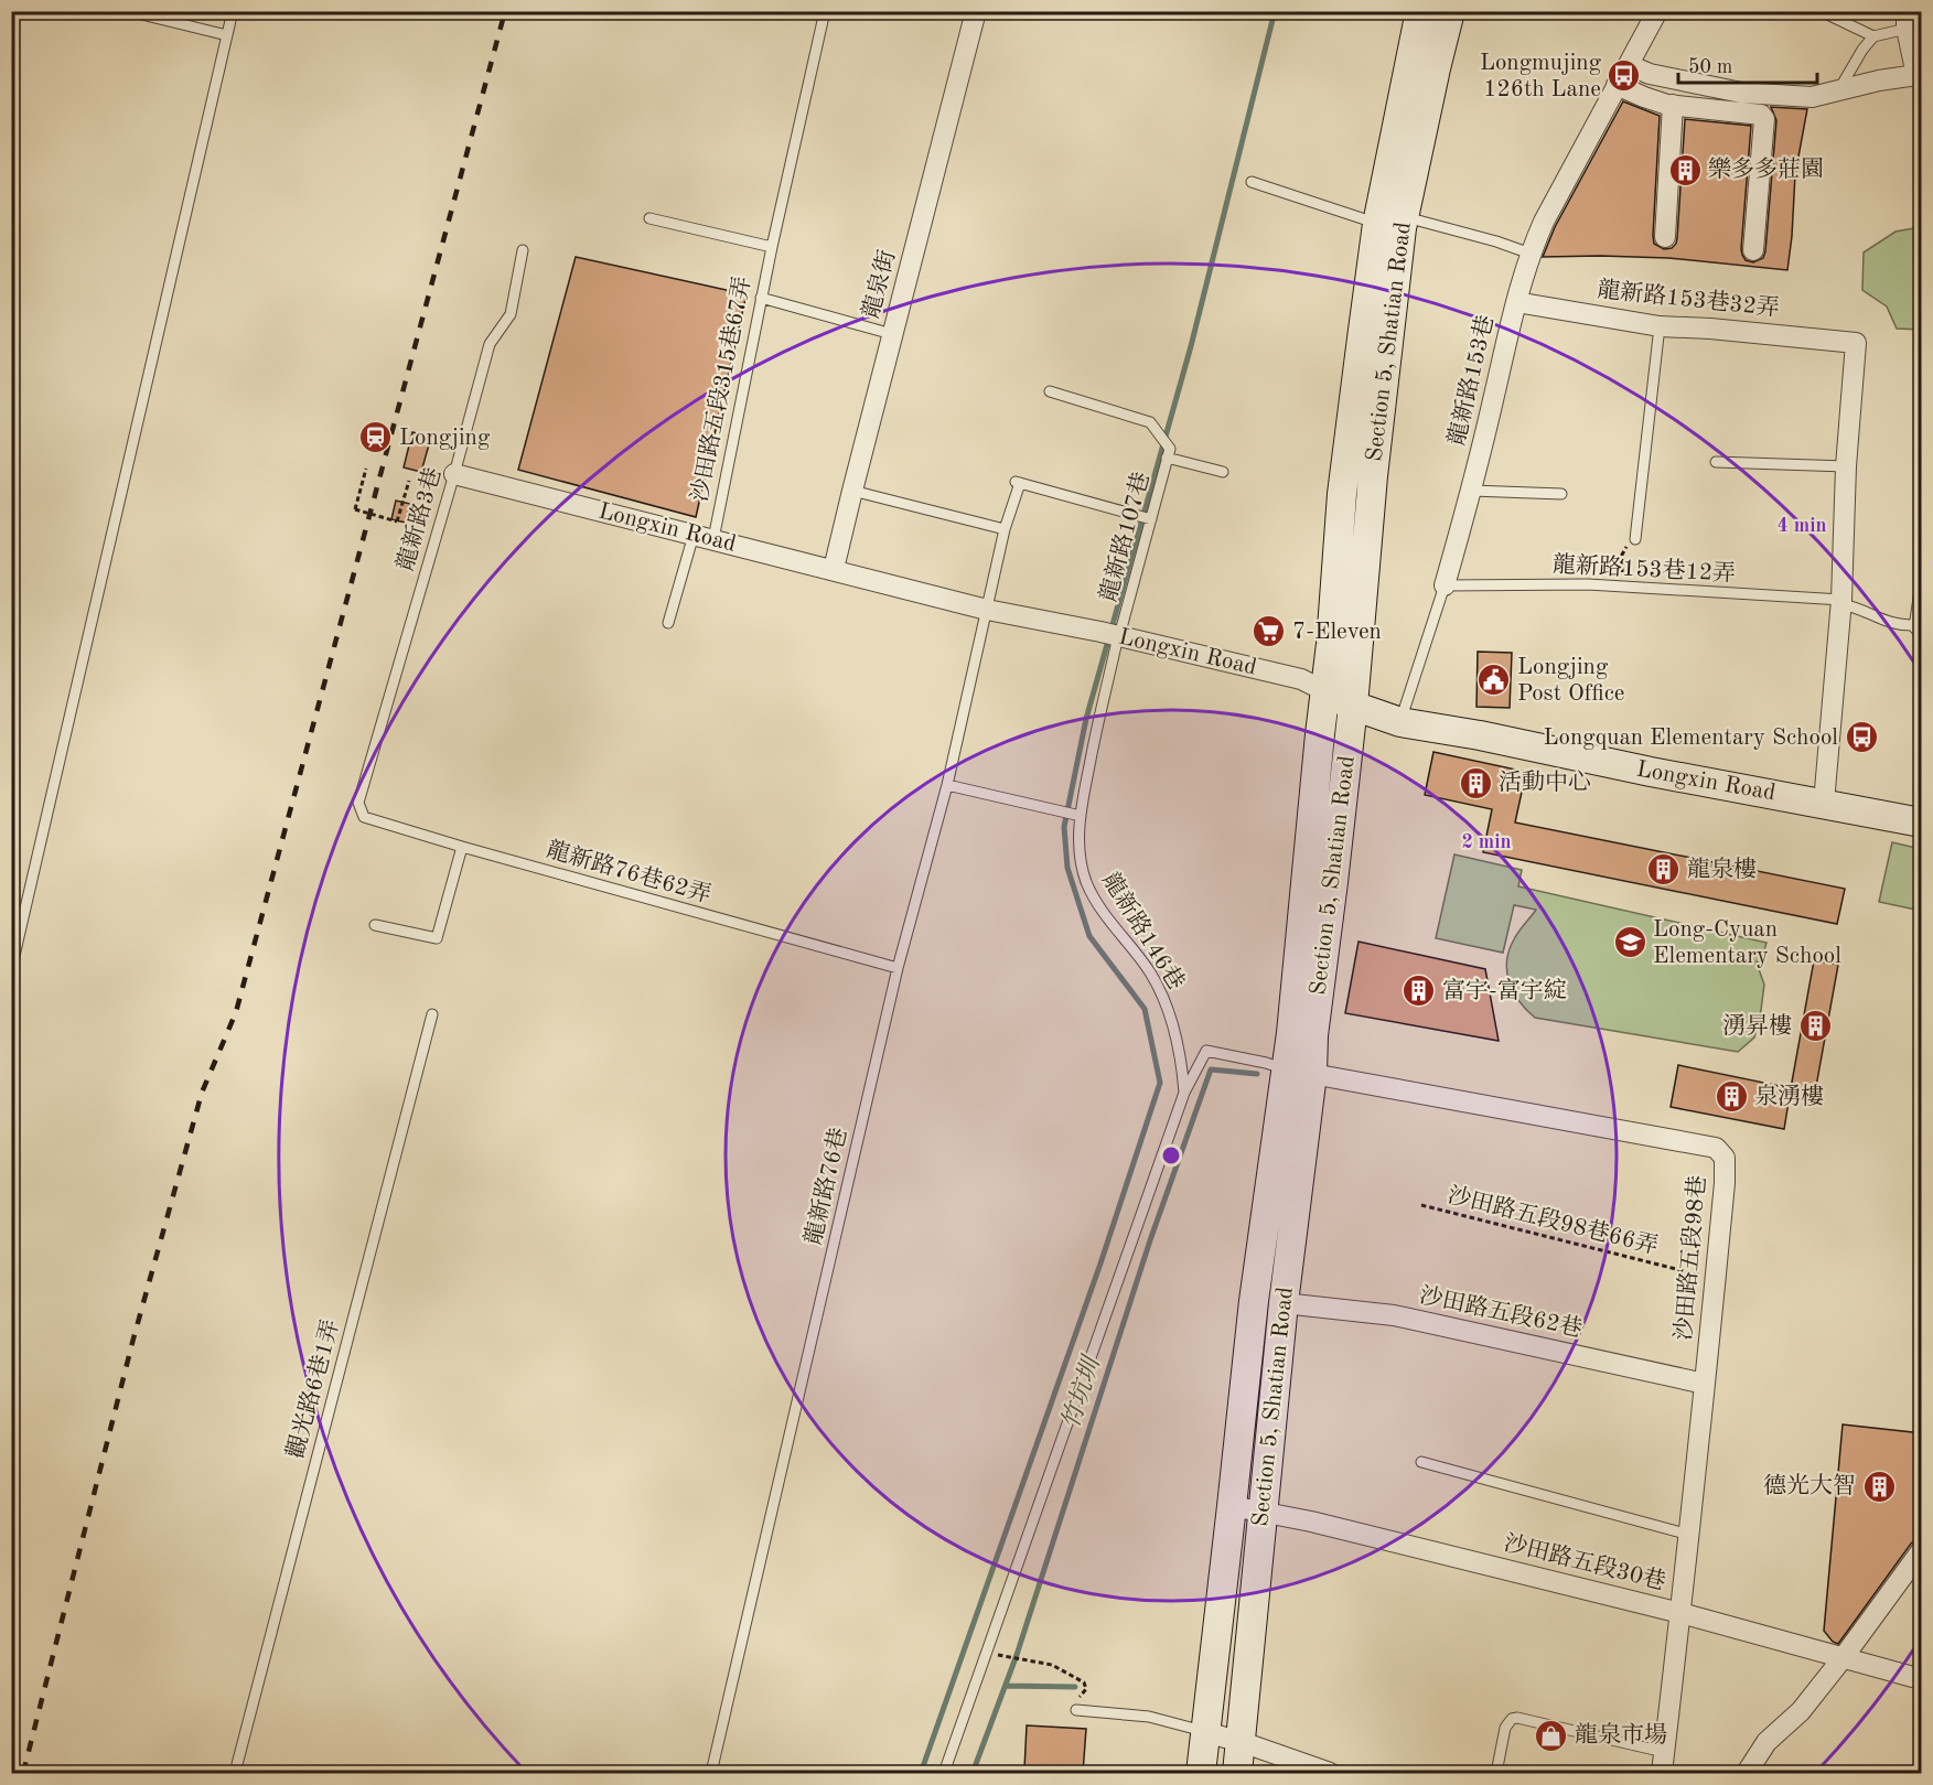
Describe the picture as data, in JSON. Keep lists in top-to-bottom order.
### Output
{
  "streets": {
    "street": [
      "龍泉街",
      "龍新路153巷32弄",
      "Section 5, Shatian Road",
      "龍新路153巷",
      "Longxin Road",
      "沙田路五段98巷",
      "沙田路五段62巷",
      "沙田路五段30巷"
    ],
    "lane": [
      "沙田路五段315巷67弄",
      "龍新路3巷",
      "龍新路107巷",
      "龍新路153巷12弄",
      "龍新路76巷62弄",
      "龍新路146巷",
      "龍新路76巷",
      "觀光路6巷1弄"
    ],
    "path": ["沙田路五段98巷66弄"]
  },
  "crossings": [
    ["龍泉街", "Longxin Road"],
    ["龍新路153巷32弄", "龍新路153巷"],
    ["Section 5, Shatian Road", "Longxin Road"],
    ["Section 5, Shatian Road", "沙田路五段98巷"],
    ["Section 5, Shatian Road", "沙田路五段62巷"],
    ["Section 5, Shatian Road", "沙田路五段30巷"],
    ["龍新路153巷", "Longxin Road"],
    ["龍新路153巷", "龍新路153巷12弄"],
    ["沙田路五段315巷67弄", "Longxin Road"],
    ["龍新路3巷", "Longxin Road"],
    ["龍新路3巷", "龍新路76巷62弄"],
    ["Longxin Road", "龍新路107巷"],
    ["Longxin Road", "龍新路146巷"],
    ["Longxin Road", "龍新路76巷"],
    ["龍新路107巷", "龍新路146巷"],
    ["龍新路107巷", "龍新路76巷"],
    ["龍新路76巷62弄", "龍新路76巷"],
    ["沙田路五段98巷66弄", "沙田路五段98巷"],
    ["沙田路五段98巷", "沙田路五段62巷"],
    ["沙田路五段98巷", "沙田路五段30巷"]
  ],
  "water": ["竹坑圳"],
  "places": {
    "bus stop": ["Longmujing 126th Lane", "Longquan Elementary School"],
    "building": [
      "樂多多莊園",
      "活動中心",
      "龍泉樓",
      "富宇-富宇綻",
      "湧昇樓",
      "泉湧樓",
      "德光大智"
    ],
    "station": ["Longjing"],
    "supermarket": ["7-Eleven"],
    "public building": ["Longjing Post Office"],
    "school or university": ["Long-Cyuan Elementary School"],
    "shop": ["龍泉市場"]
  },
  "scale_bar": "50 m",
  "rings": ["4 min", "2 min"]
}
